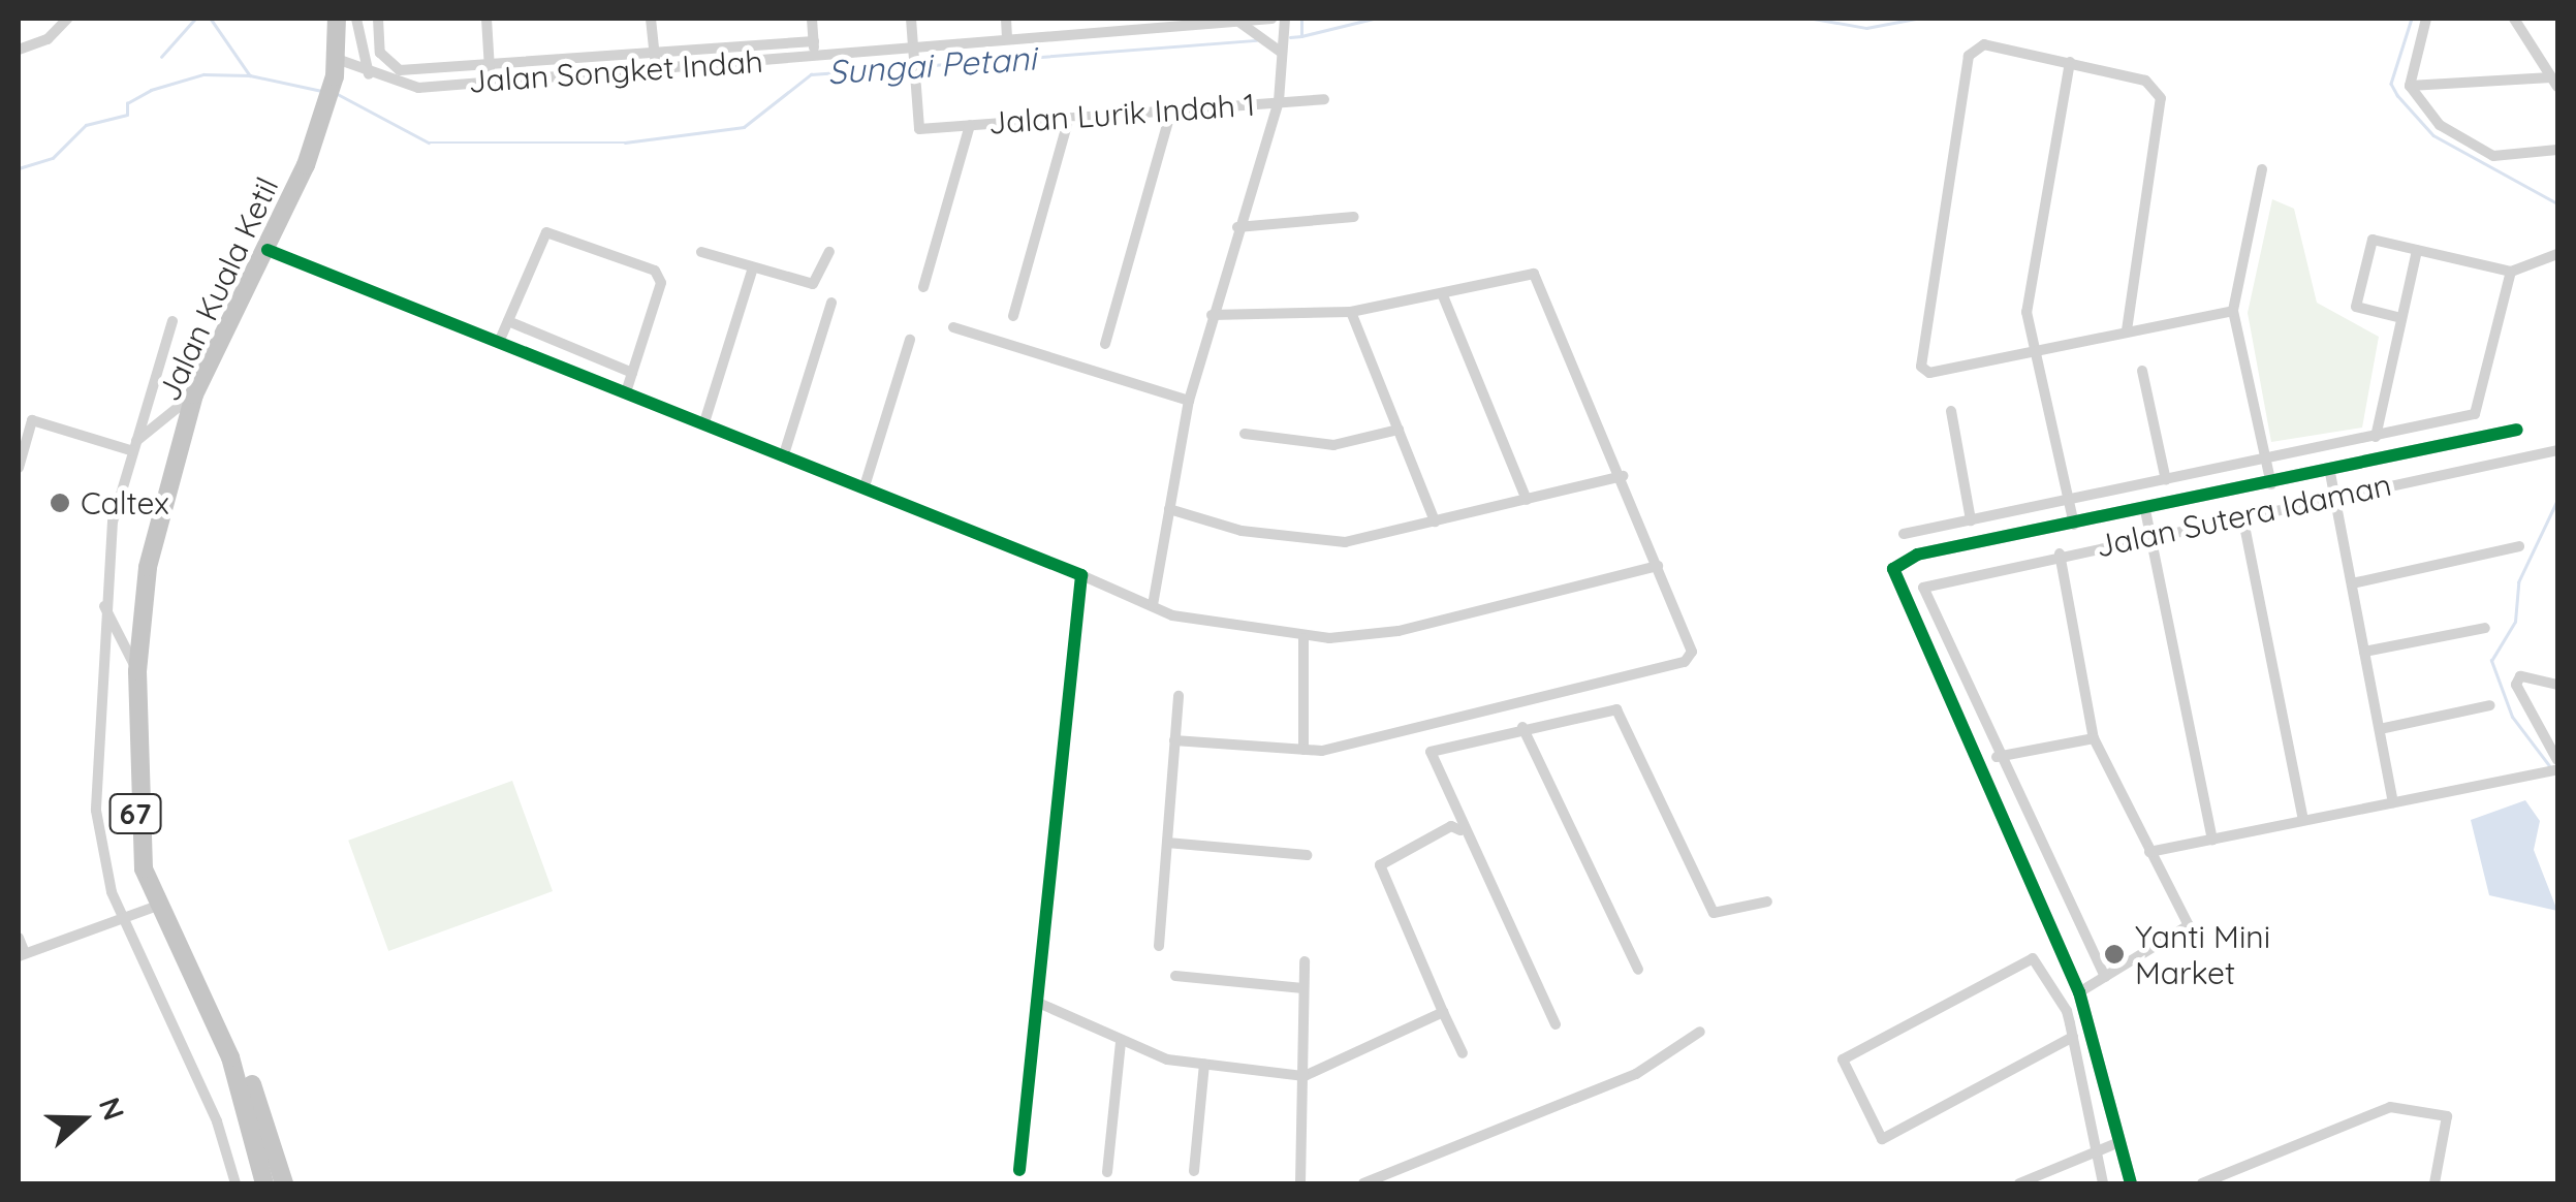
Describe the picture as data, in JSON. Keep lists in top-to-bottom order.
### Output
{
  "streets": {
    "main road": ["Jalan Kuala Ketil", "67"],
    "street": ["Jalan Songket Indah", "Jalan Lurik Indah 1", "Jalan Sutera Idaman"]
  },
  "crossings": [
    ["Jalan Songket Indah", "Jalan Lurik Indah 1"],
    ["Jalan Songket Indah", "Jalan Kuala Ketil"]
  ],
  "water": ["Sungai Petani"],
  "places": ["Caltex", "Yanti Mini Market"],
  "north": "right"
}
